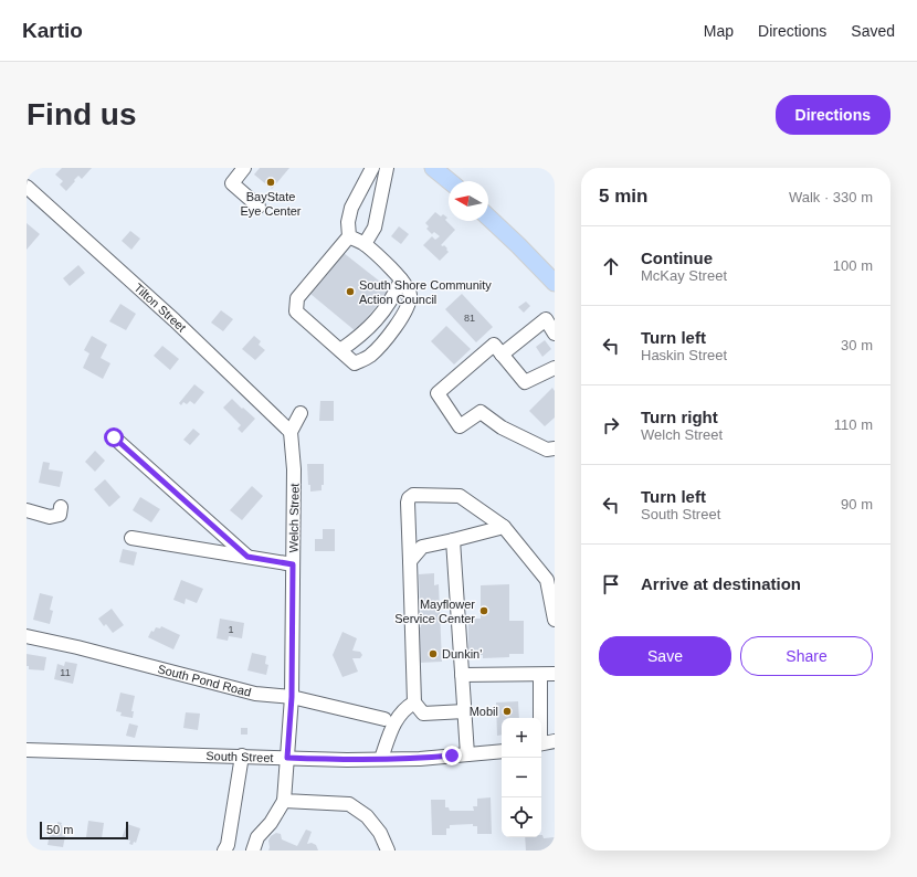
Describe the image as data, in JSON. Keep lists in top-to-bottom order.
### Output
{
  "streets": {
    "street": [
      "Tilton Street",
      "Welch Street",
      "South Pond Road",
      "South Street"
    ]
  },
  "crossings": [
    ["Tilton Street", "Welch Street"],
    ["Welch Street", "South Pond Road"],
    ["Welch Street", "South Street"]
  ],
  "places": [
    "BayState Eye Center",
    "South Shore Community Action Council",
    "Mayflower Service Center",
    "Dunkin'",
    "Mobil"
  ],
  "house_numbers": ["81", "1", "11"],
  "scale_bar": "50 m",
  "north": "left",
  "page": {
    "header": "Kartio",
    "nav": ["Map", "Directions", "Saved"],
    "buttons": [
      "Directions",
      ["Save", "Share"]
    ],
    "title": "Find us",
    "heading": ["5 min", "Walk · 330 m"],
    "list": [
      ["Continue", "McKay Street", "100 m"],
      ["Turn left", "Haskin Street", "30 m"],
      ["Turn right", "Welch Street", "110 m"],
      ["Turn left", "South Street", "90 m"],
      "Arrive at destination"
    ],
    "map_buttons": ["+", "−"],
    "scale": "50 m"
  }
}
